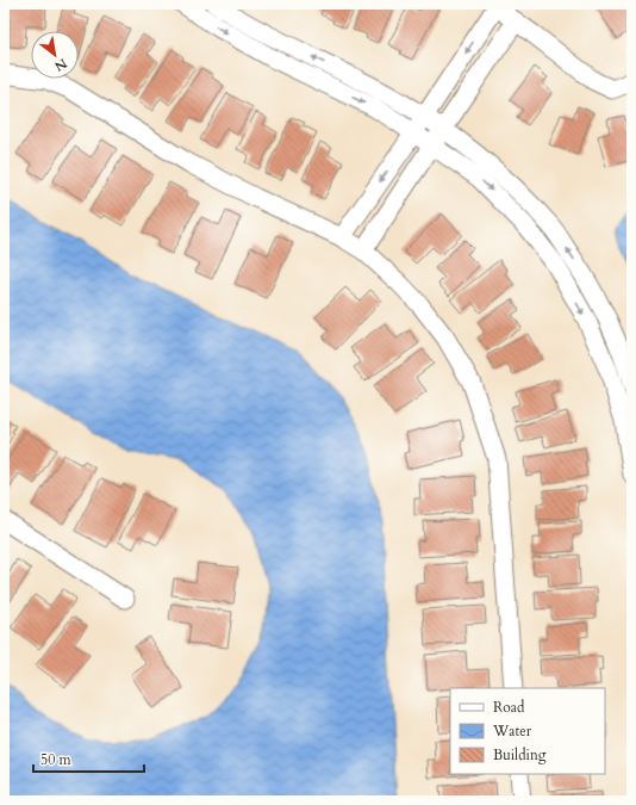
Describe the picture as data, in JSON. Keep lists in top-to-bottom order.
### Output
{
  "legend": ["Road", "Water", "Building"],
  "scale_bar": "50 m",
  "north": "bottom right"
}
